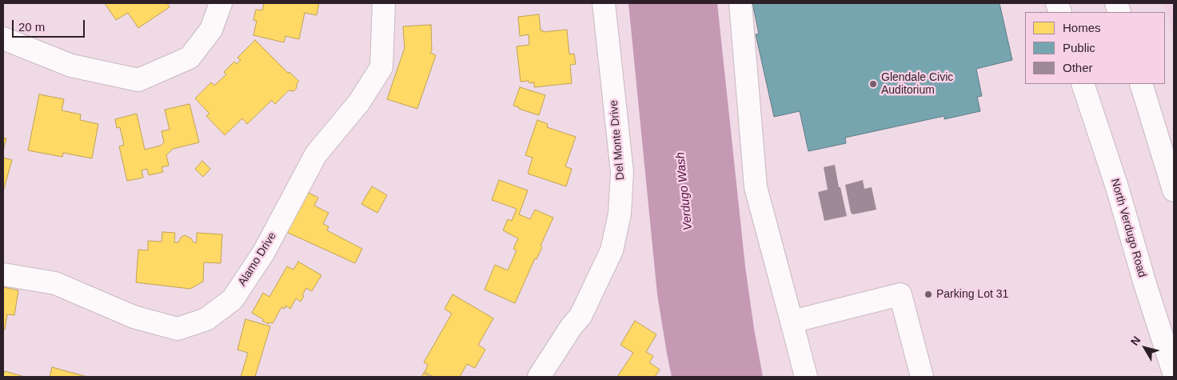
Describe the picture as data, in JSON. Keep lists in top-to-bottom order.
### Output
{
  "streets": {
    "street": ["Del Monte Drive", "North Verdugo Road", "Alamo Drive"]
  },
  "water": ["Verdugo Wash"],
  "places": ["Glendale Civic Auditorium", "Parking Lot 31"],
  "legend": ["Homes", "Public", "Other"],
  "scale_bar": "20 m",
  "north": "top left"
}
